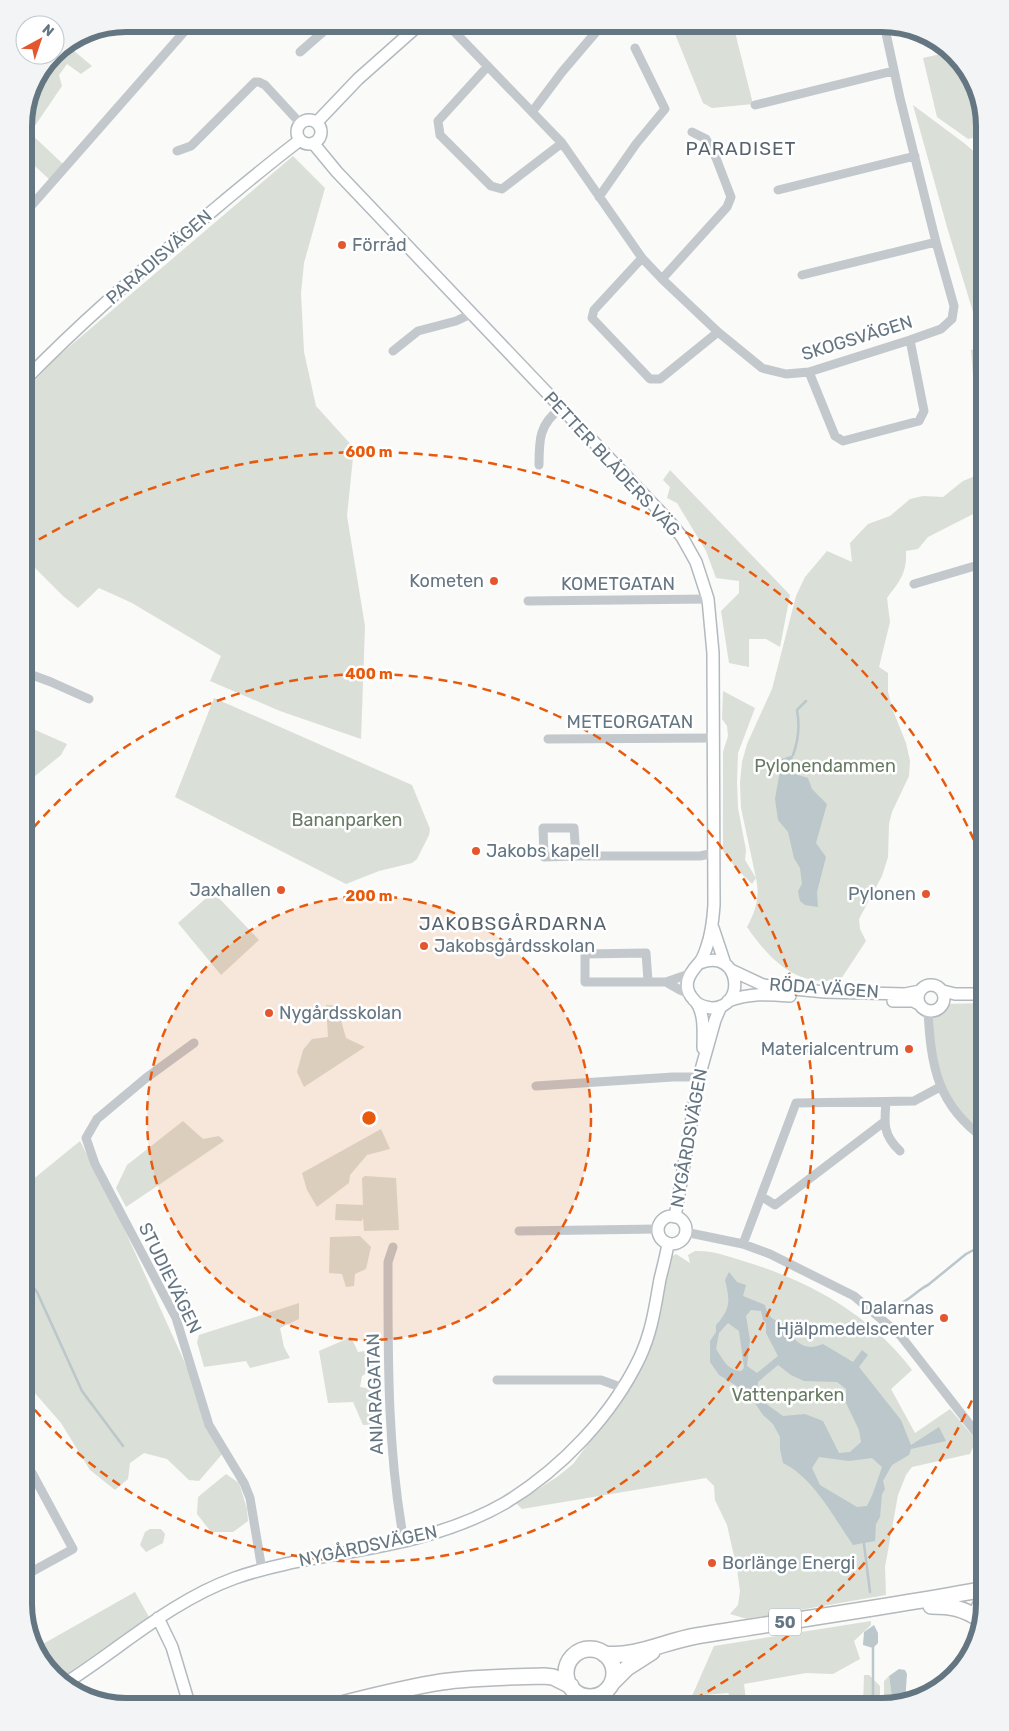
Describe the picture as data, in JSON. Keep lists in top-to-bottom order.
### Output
{
  "streets": {
    "highway": ["50"],
    "street": [
      "PARADISVÄGEN",
      "SKOGSVÄGEN",
      "PETTER BLÅDERS VÄG",
      "KOMETGATAN",
      "METEORGATAN",
      "RÖDA VÄGEN",
      "NYGÅRDSVÄGEN",
      "STUDIEVÄGEN",
      "ANIARAGATAN"
    ]
  },
  "crossings": [
    ["PARADISVÄGEN", "PETTER BLÅDERS VÄG"],
    ["PETTER BLÅDERS VÄG", "KOMETGATAN"],
    ["PETTER BLÅDERS VÄG", "METEORGATAN"],
    ["PETTER BLÅDERS VÄG", "RÖDA VÄGEN"],
    ["PETTER BLÅDERS VÄG", "NYGÅRDSVÄGEN"],
    ["RÖDA VÄGEN", "NYGÅRDSVÄGEN"],
    ["NYGÅRDSVÄGEN", "STUDIEVÄGEN"],
    ["NYGÅRDSVÄGEN", "ANIARAGATAN"]
  ],
  "districts": ["PARADISET", "JAKOBSGÅRDARNA"],
  "parks": ["Pylonendammen", "Bananparken", "Vattenparken"],
  "places": [
    "Förråd",
    "Kometen",
    "Jakobs kapell",
    "Jaxhallen",
    "Pylonen",
    "Jakobsgårdsskolan",
    "Nygårdsskolan",
    "Materialcentrum",
    "Dalarnas Hjälpmedelscenter",
    "Borlänge Energi"
  ],
  "north": "top right",
  "rings": ["600 m", "400 m", "200 m"]
}
